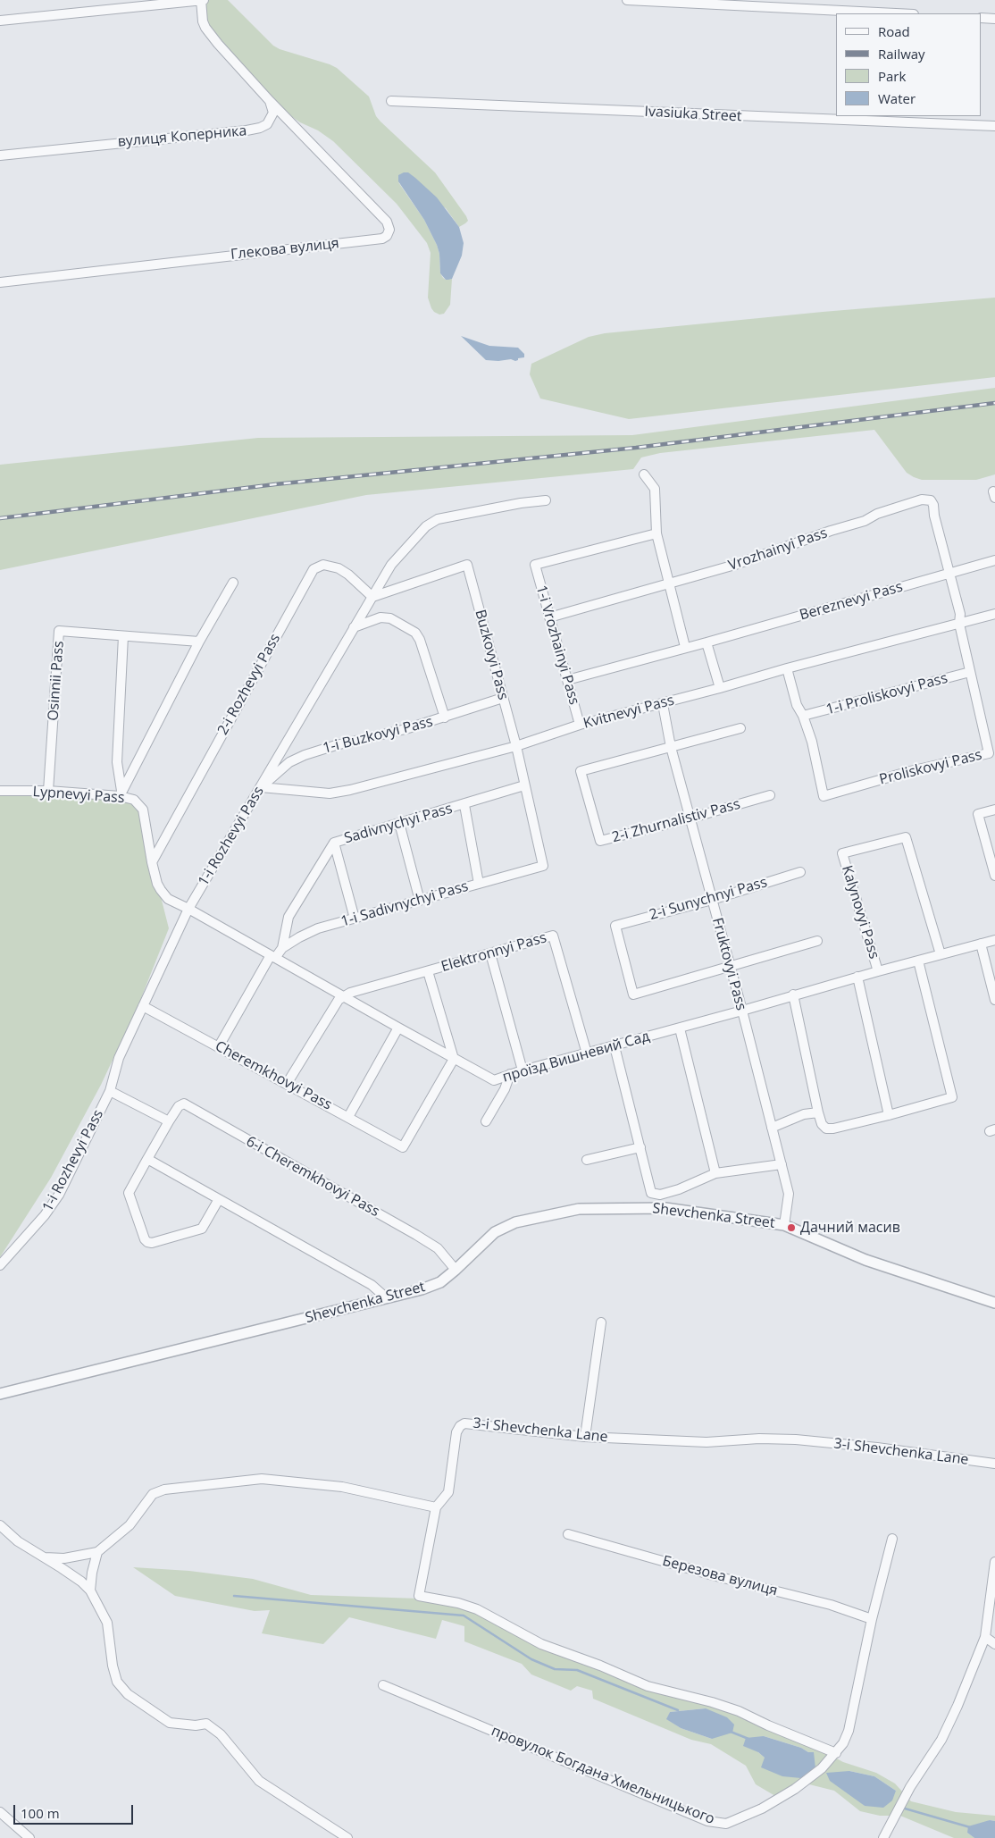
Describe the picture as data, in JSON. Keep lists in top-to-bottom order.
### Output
{
  "streets": {
    "street": [
      "Ivasiuka Street",
      "вулиця Коперника",
      "Глекова вулиця",
      "Vrozhainyi Pass",
      "Bereznevyi Pass",
      "1-i Vrozhainyi Pass",
      "Buzkovyi Pass",
      "Osinnii Pass",
      "2-i Rozhevyi Pass",
      "1-i Proliskovyi Pass",
      "Kvitnevyi Pass",
      "1-i Buzkovyi Pass",
      "Proliskovyi Pass",
      "Lypnevyi Pass",
      "2-i Zhurnalistiv Pass",
      "Sadivnychyi Pass",
      "1-i Rozhevyi Pass",
      "2-i Sunychnyi Pass",
      "1-i Sadivnychyi Pass",
      "Kalynovyi Pass",
      "Elektronnyi Pass",
      "Fruktovyi Pass",
      "проїзд Вишневий Сад",
      "Cheremkhovyi Pass",
      "6-i Cheremkhovyi Pass",
      "Shevchenka Street",
      "3-i Shevchenka Lane",
      "Березова вулиця",
      "провулок Богдана Хмельницького"
    ]
  },
  "crossings": [
    ["вулиця Коперника", "Глекова вулиця"],
    ["Vrozhainyi Pass", "Bereznevyi Pass"],
    ["Vrozhainyi Pass", "1-i Vrozhainyi Pass"],
    ["Vrozhainyi Pass", "Proliskovyi Pass"],
    ["Bereznevyi Pass", "1-i Vrozhainyi Pass"],
    ["Bereznevyi Pass", "Proliskovyi Pass"],
    ["1-i Vrozhainyi Pass", "Kvitnevyi Pass"],
    ["Buzkovyi Pass", "2-i Rozhevyi Pass"],
    ["Buzkovyi Pass", "Kvitnevyi Pass"],
    ["Buzkovyi Pass", "1-i Buzkovyi Pass"],
    ["Buzkovyi Pass", "Sadivnychyi Pass"],
    ["Buzkovyi Pass", "1-i Rozhevyi Pass"],
    ["Buzkovyi Pass", "1-i Sadivnychyi Pass"],
    ["Osinnii Pass", "Lypnevyi Pass"],
    ["2-i Rozhevyi Pass", "Lypnevyi Pass"],
    ["2-i Rozhevyi Pass", "1-i Rozhevyi Pass"],
    ["1-i Proliskovyi Pass", "Proliskovyi Pass"],
    ["Kvitnevyi Pass", "1-i Buzkovyi Pass"],
    ["Kvitnevyi Pass", "Proliskovyi Pass"],
    ["Kvitnevyi Pass", "1-i Rozhevyi Pass"],
    ["Kvitnevyi Pass", "Fruktovyi Pass"],
    ["1-i Buzkovyi Pass", "1-i Rozhevyi Pass"],
    ["Lypnevyi Pass", "1-i Rozhevyi Pass"],
    ["Lypnevyi Pass", "проїзд Вишневий Сад"],
    ["2-i Zhurnalistiv Pass", "Fruktovyi Pass"],
    ["Sadivnychyi Pass", "1-i Sadivnychyi Pass"],
    ["1-i Rozhevyi Pass", "проїзд Вишневий Сад"],
    ["1-i Rozhevyi Pass", "Cheremkhovyi Pass"],
    ["2-i Sunychnyi Pass", "Fruktovyi Pass"],
    ["1-i Sadivnychyi Pass", "проїзд Вишневий Сад"],
    ["1-i Sadivnychyi Pass", "Cheremkhovyi Pass"],
    ["Kalynovyi Pass", "проїзд Вишневий Сад"],
    ["Elektronnyi Pass", "проїзд Вишневий Сад"],
    ["Fruktovyi Pass", "проїзд Вишневий Сад"],
    ["Fruktovyi Pass", "Shevchenka Street"],
    ["проїзд Вишневий Сад", "Cheremkhovyi Pass"],
    ["6-i Cheremkhovyi Pass", "Shevchenka Street"],
    ["Березова вулиця", "провулок Богдана Хмельницького"]
  ],
  "places": ["Дачний масив"],
  "legend": [
    "Road",
    "Railway",
    "Park",
    "Water"
  ],
  "scale_bar": "100 m"
}
